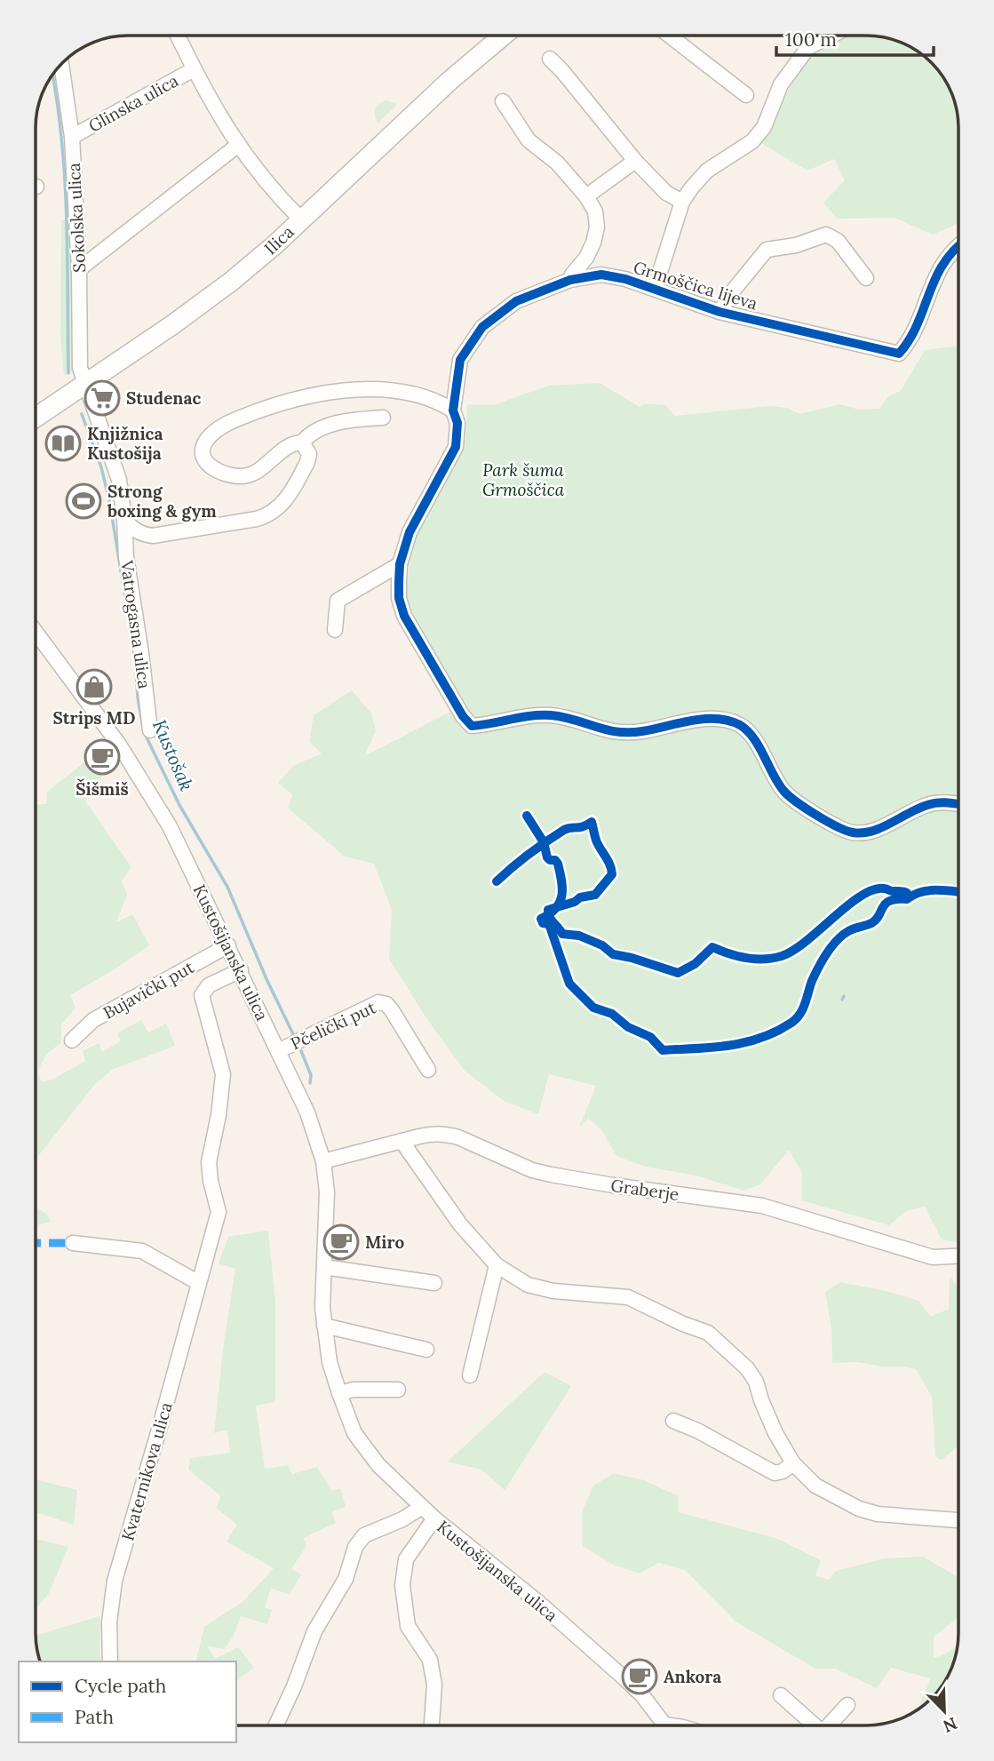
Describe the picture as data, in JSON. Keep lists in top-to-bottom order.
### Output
{
  "streets": {
    "main road": ["Ilica"],
    "street": [
      "Glinska ulica",
      "Sokolska ulica",
      "Grmoščica lijeva",
      "Vatrogasna ulica",
      "Kustošijanska ulica",
      "Bujavički put",
      "Pčelički put",
      "Graberje",
      "Kvaternikova ulica"
    ]
  },
  "crossings": [
    ["Glinska ulica", "Sokolska ulica"],
    ["Sokolska ulica", "Ilica"],
    ["Sokolska ulica", "Vatrogasna ulica"],
    ["Kustošijanska ulica", "Bujavički put"],
    ["Kustošijanska ulica", "Pčelički put"],
    ["Kustošijanska ulica", "Graberje"],
    ["Kustošijanska ulica", "Kvaternikova ulica"]
  ],
  "water": ["Kustošak"],
  "parks": ["Park šuma Grmoščica"],
  "places": {
    "supermarket": ["Studenac"],
    "library": ["Knjižnica Kustošija"],
    "sports": ["Strong boxing & gym"],
    "shop": ["Strips MD"],
    "cafe": ["Šišmiš", "Miro", "Ankora"]
  },
  "legend": ["Cycle path", "Path"],
  "scale_bar": "100 m",
  "north": "bottom right"
}
